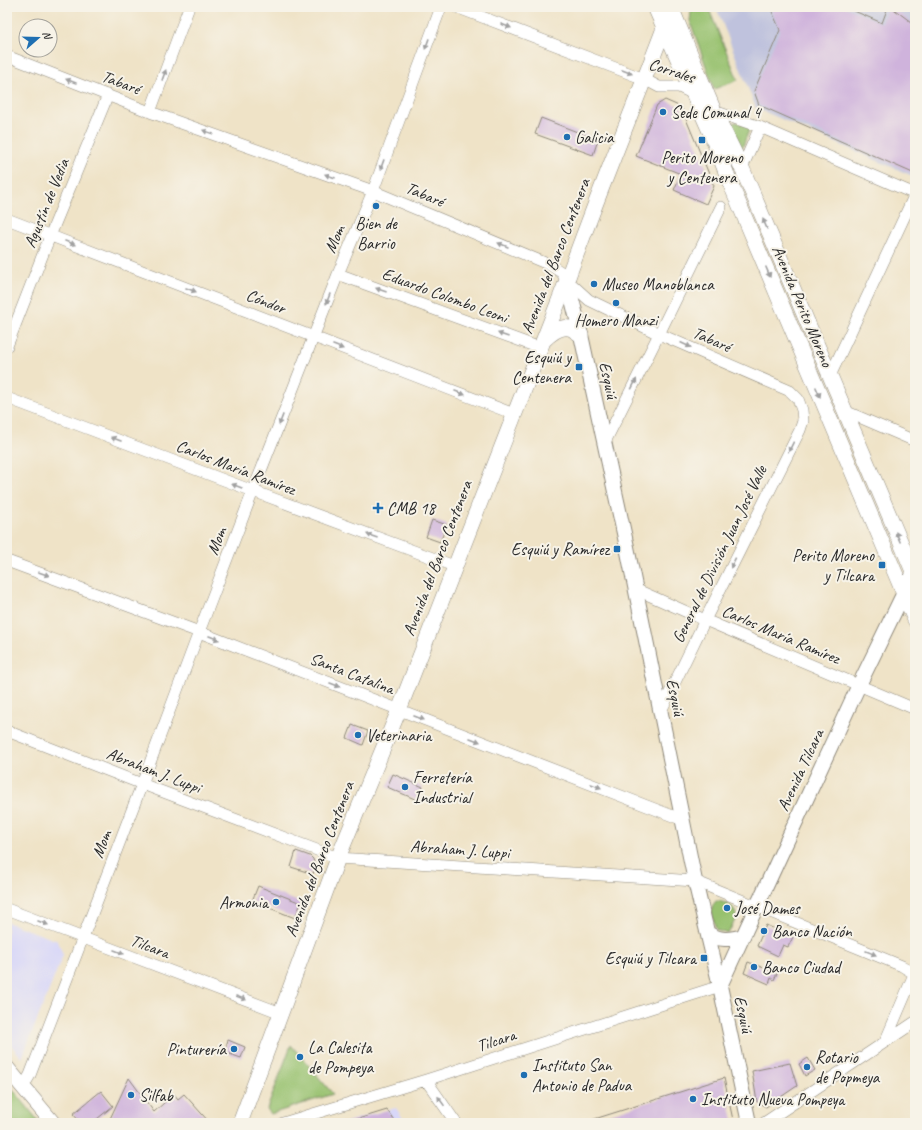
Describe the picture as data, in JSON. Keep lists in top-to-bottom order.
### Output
{
  "streets": {
    "main road": ["Avenida del Barco Centenera", "Avenida Perito Moreno"],
    "street": [
      "Corrales",
      "Tabaré",
      "Agustín de Vedia",
      "Mom",
      "Eduardo Colombo Leoni",
      "Cóndor",
      "Esquiú",
      "Carlos María Ramírez",
      "General de División Juan José Valle",
      "Santa Catalina",
      "Abraham J. Luppi",
      "Avenida Tilcara",
      "Tilcara"
    ]
  },
  "crossings": [
    ["Corrales", "Avenida del Barco Centenera"],
    ["Corrales", "Avenida Perito Moreno"],
    ["Tabaré", "Agustín de Vedia"],
    ["Tabaré", "Mom"],
    ["Tabaré", "Avenida del Barco Centenera"],
    ["Tabaré", "Esquiú"],
    ["Tabaré", "General de División Juan José Valle"],
    ["Agustín de Vedia", "Cóndor"],
    ["Mom", "Eduardo Colombo Leoni"],
    ["Mom", "Cóndor"],
    ["Mom", "Carlos María Ramírez"],
    ["Mom", "Santa Catalina"],
    ["Mom", "Abraham J. Luppi"],
    ["Mom", "Tilcara"],
    ["Avenida del Barco Centenera", "Eduardo Colombo Leoni"],
    ["Avenida del Barco Centenera", "Cóndor"],
    ["Avenida del Barco Centenera", "Avenida Perito Moreno"],
    ["Avenida del Barco Centenera", "Esquiú"],
    ["Avenida del Barco Centenera", "Carlos María Ramírez"],
    ["Avenida del Barco Centenera", "Santa Catalina"],
    ["Avenida del Barco Centenera", "Abraham J. Luppi"],
    ["Avenida del Barco Centenera", "Tilcara"],
    ["Avenida Perito Moreno", "Avenida Tilcara"],
    ["Esquiú", "Carlos María Ramírez"],
    ["Esquiú", "General de División Juan José Valle"],
    ["Esquiú", "Santa Catalina"],
    ["Esquiú", "Abraham J. Luppi"],
    ["Esquiú", "Avenida Tilcara"],
    ["Esquiú", "Tilcara"],
    ["Carlos María Ramírez", "General de División Juan José Valle"],
    ["Carlos María Ramírez", "Avenida Tilcara"],
    ["Abraham J. Luppi", "Avenida Tilcara"],
    ["Avenida Tilcara", "Tilcara"]
  ],
  "one_way": [
    "Corrales",
    "Mom",
    "Eduardo Colombo Leoni",
    "Cóndor",
    "Carlos María Ramírez",
    "General de División Juan José Valle",
    "Santa Catalina",
    "Tilcara"
  ],
  "places": {
    "other": [
      "Sede Comunal 4",
      "Galicia",
      "Bien de Barrio",
      "Museo Manoblanca",
      "Homero Manzi",
      "Veterinaria",
      "Ferretería Industrial",
      "Armonia",
      "José Dames",
      "Banco Nación",
      "Banco Ciudad",
      "Pinturería",
      "La Calesita de Pompeya",
      "Rotario de Popmeya",
      "Instituto San Antonio de Padua",
      "Silfab",
      "Instituto Nueva Pompeya"
    ],
    "transit": [
      "Perito Moreno y Centenera",
      "Esquiú y Centenera",
      "Esquiú y Ramírez",
      "Perito Moreno y Tilcara",
      "Esquiú y Tilcara"
    ],
    "health": ["CMB 18"]
  },
  "north": "right"
}
